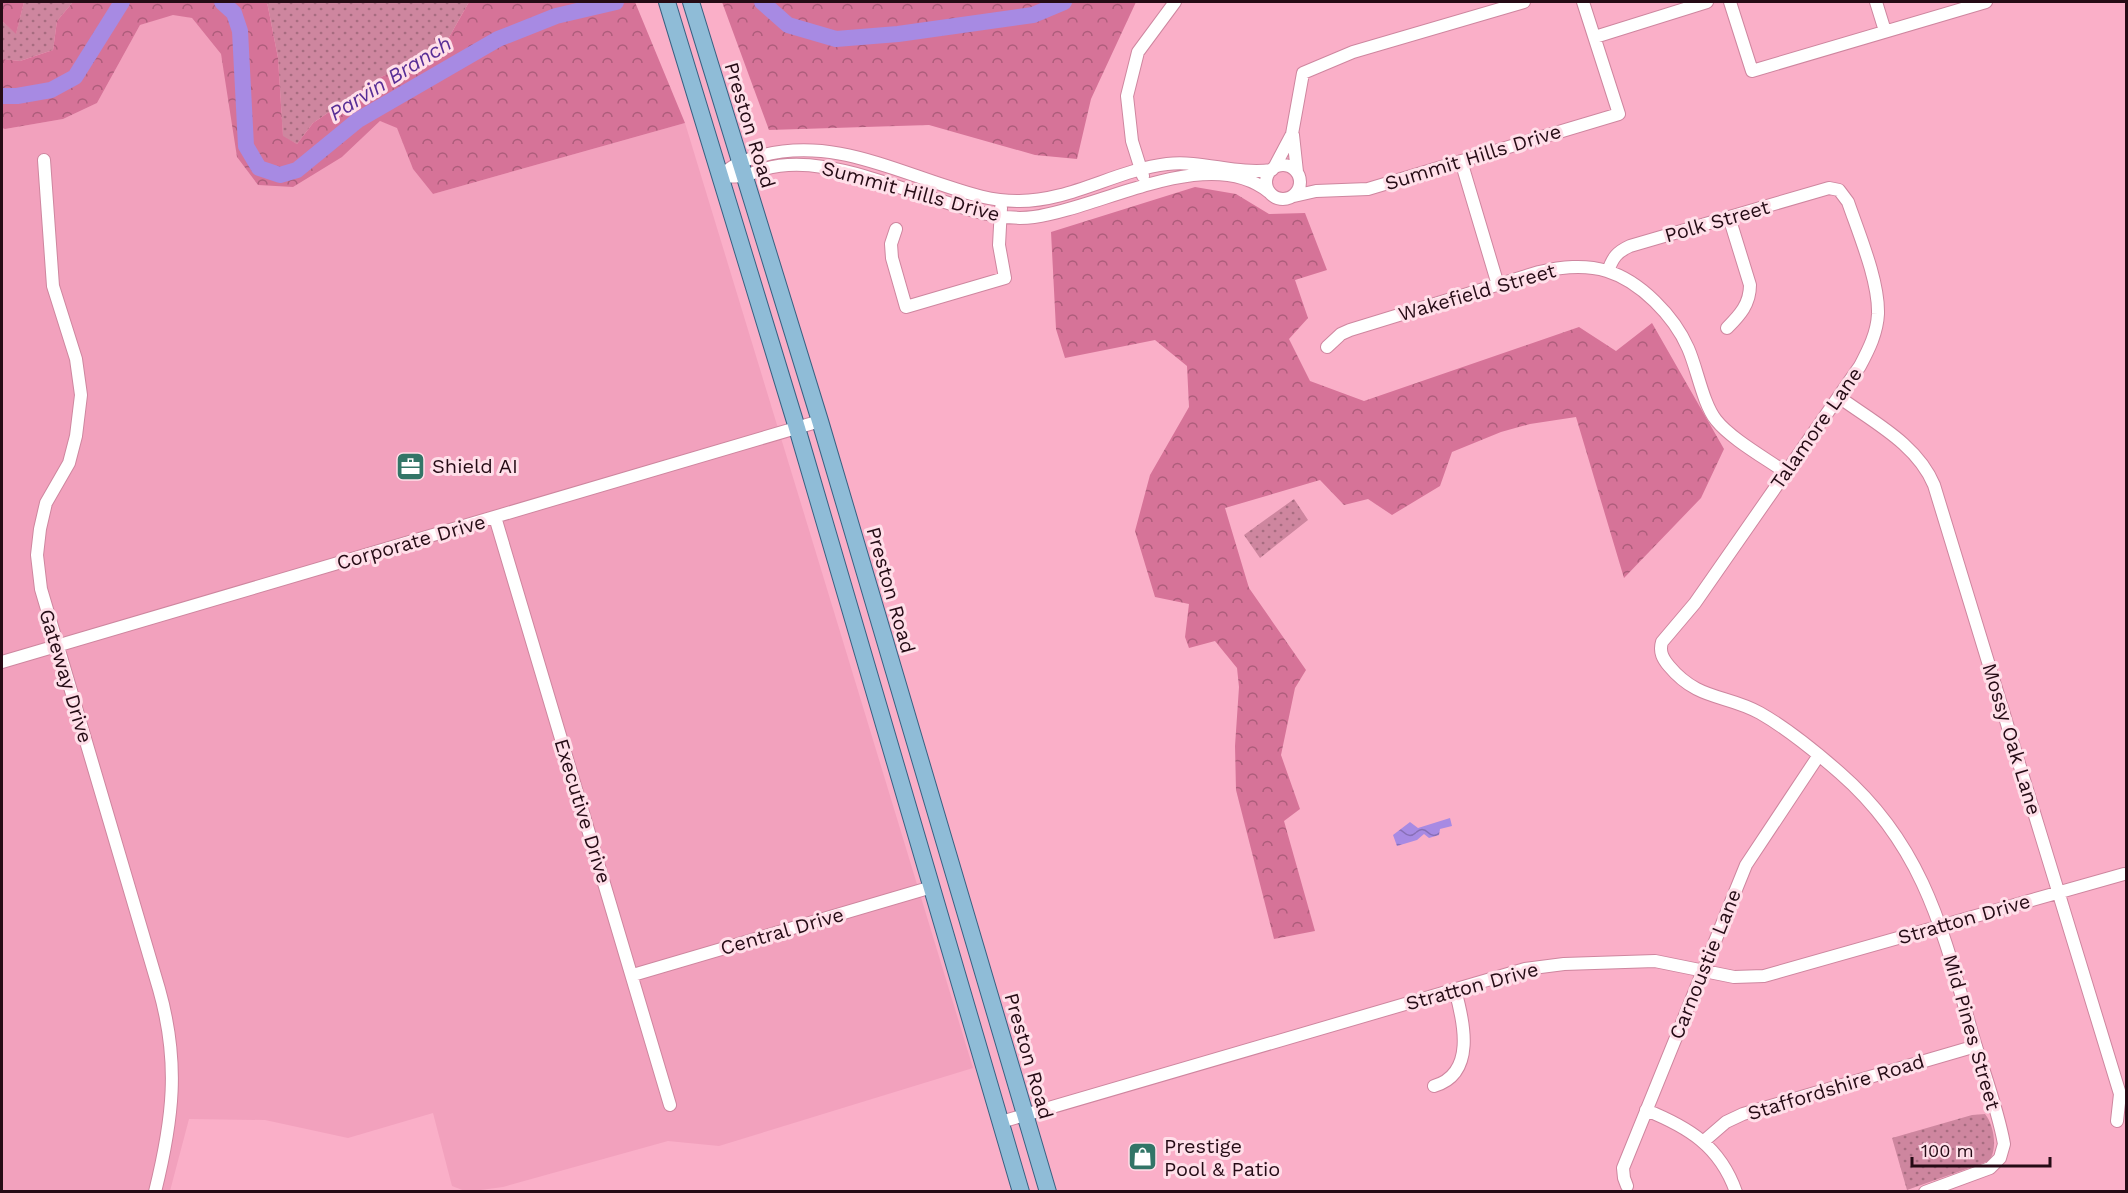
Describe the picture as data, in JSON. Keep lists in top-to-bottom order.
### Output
{
  "streets": {
    "main road": ["Preston Road"],
    "street": [
      "Summit Hills Drive",
      "Polk Street",
      "Wakefield Street",
      "Talamore Lane",
      "Corporate Drive",
      "Gateway Drive",
      "Mossy Oak Lane",
      "Executive Drive",
      "Stratton Drive",
      "Central Drive",
      "Carnoustie Lane",
      "Mid Pines Street",
      "Staffordshire Road"
    ]
  },
  "crossings": [
    ["Preston Road", "Summit Hills Drive"],
    ["Preston Road", "Corporate Drive"],
    ["Preston Road", "Stratton Drive"],
    ["Polk Street", "Wakefield Street"],
    ["Polk Street", "Talamore Lane"],
    ["Wakefield Street", "Talamore Lane"],
    ["Talamore Lane", "Mossy Oak Lane"],
    ["Talamore Lane", "Mid Pines Street"],
    ["Corporate Drive", "Gateway Drive"],
    ["Corporate Drive", "Executive Drive"],
    ["Mossy Oak Lane", "Stratton Drive"],
    ["Executive Drive", "Central Drive"],
    ["Stratton Drive", "Carnoustie Lane"],
    ["Stratton Drive", "Mid Pines Street"],
    ["Carnoustie Lane", "Mid Pines Street"],
    ["Mid Pines Street", "Staffordshire Road"]
  ],
  "water": ["Parvin Branch"],
  "places": {
    "office": ["Shield AI"],
    "shop": ["Prestige Pool & Patio"]
  },
  "scale_bar": "100 m"
}
